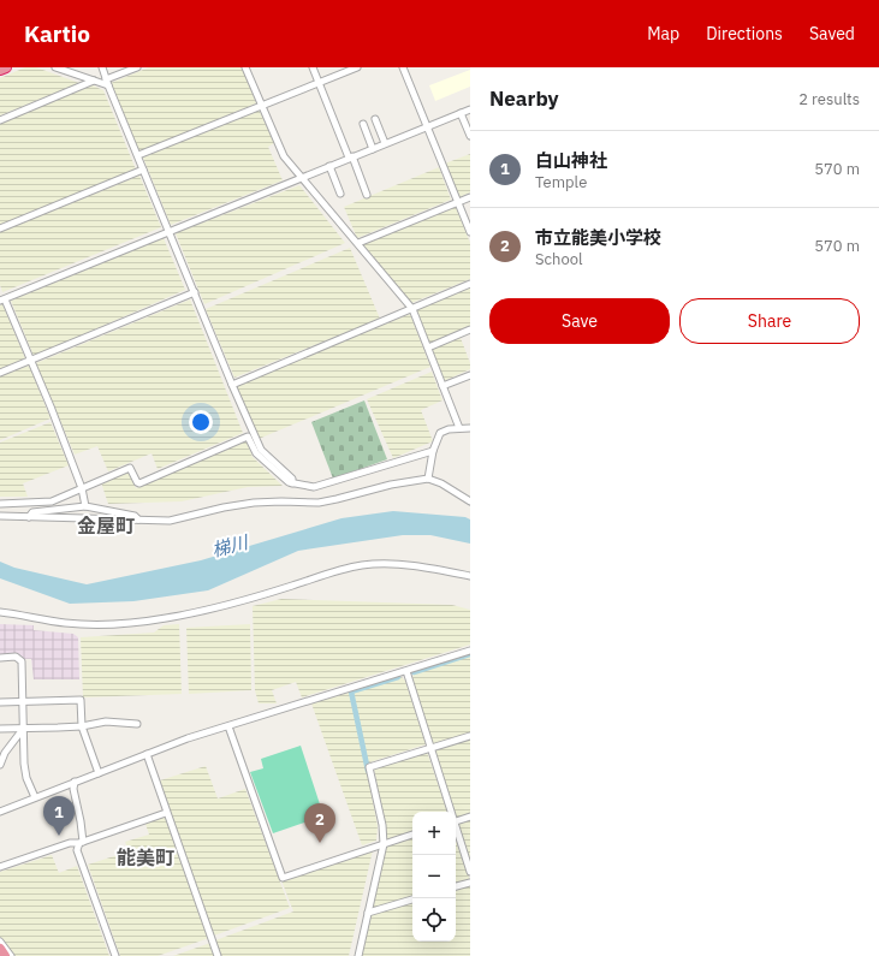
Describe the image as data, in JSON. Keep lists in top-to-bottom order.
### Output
{
  "districts": ["金屋町", "能美町"],
  "water": ["梯川"],
  "page": {
    "header": "Kartio",
    "nav": ["Map", "Directions", "Saved"],
    "heading": ["Nearby", "2 results"],
    "list": [
      {
        "mark": "1",
        "name": "白山神社",
        "note": "Temple",
        "value": "570 m"
      },
      {
        "mark": "2",
        "name": "市立能美小学校",
        "note": "School",
        "value": "570 m"
      }
    ],
    "buttons": ["Save", "Share"],
    "pins": ["1", "2"],
    "map_buttons": ["+", "−"]
  }
}
